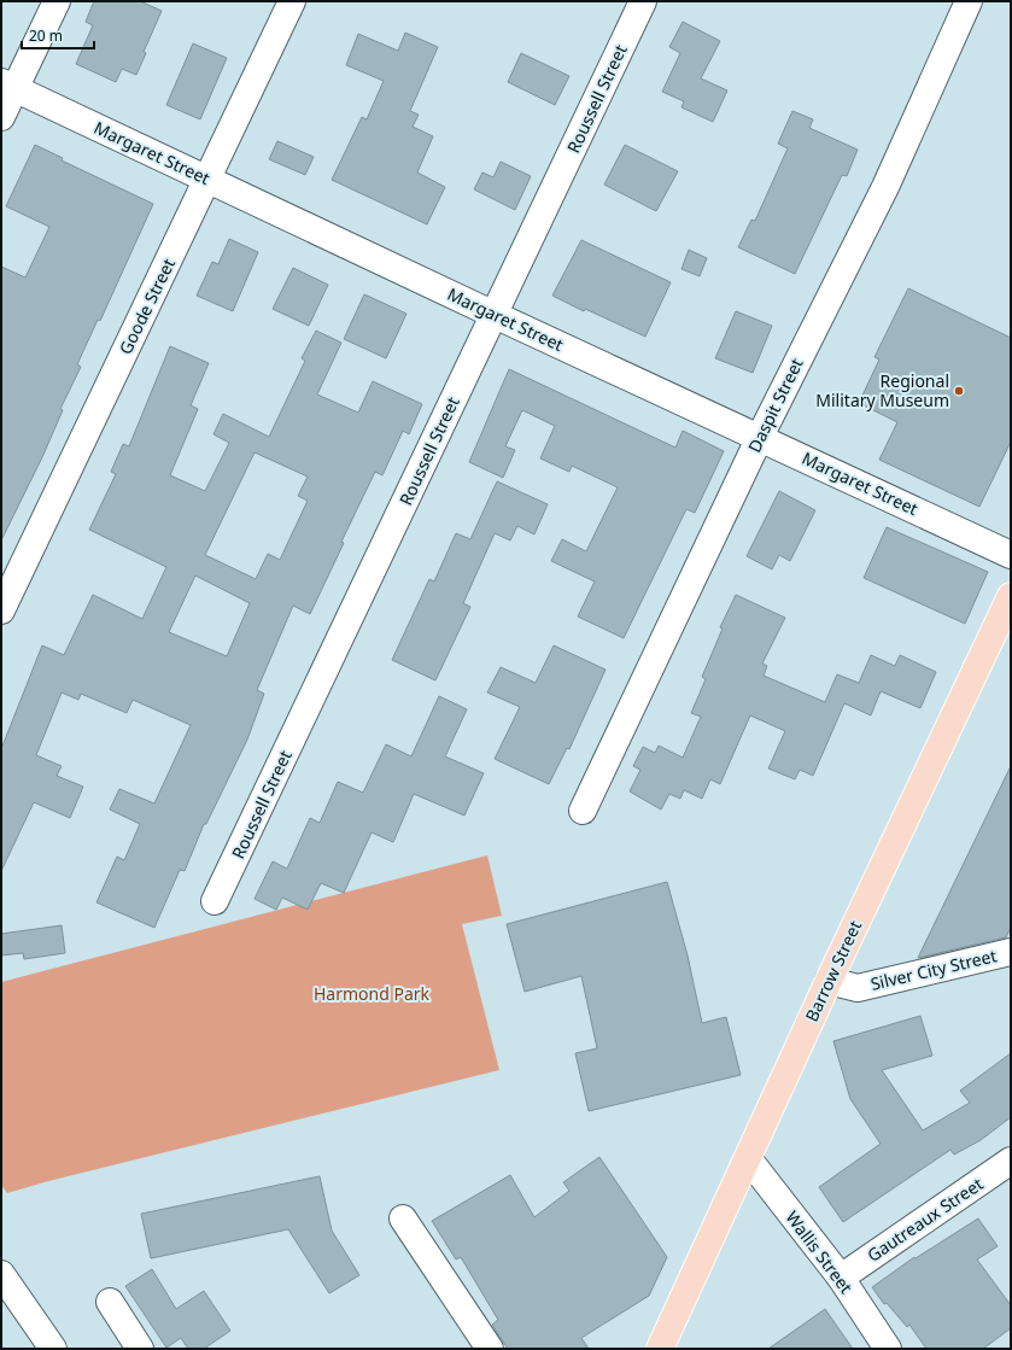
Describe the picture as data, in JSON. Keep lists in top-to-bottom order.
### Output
{
  "streets": {
    "main road": ["Barrow Street"],
    "street": [
      "Roussell Street",
      "Margaret Street",
      "Goode Street",
      "Daspit Street",
      "Silver City Street",
      "Gautreaux Street",
      "Wallis Street"
    ]
  },
  "crossings": [
    ["Roussell Street", "Margaret Street"],
    ["Margaret Street", "Goode Street"],
    ["Margaret Street", "Daspit Street"],
    ["Silver City Street", "Barrow Street"],
    ["Barrow Street", "Wallis Street"],
    ["Gautreaux Street", "Wallis Street"]
  ],
  "parks": ["Harmond Park"],
  "places": ["Regional Military Museum"],
  "scale_bar": "20 m"
}
